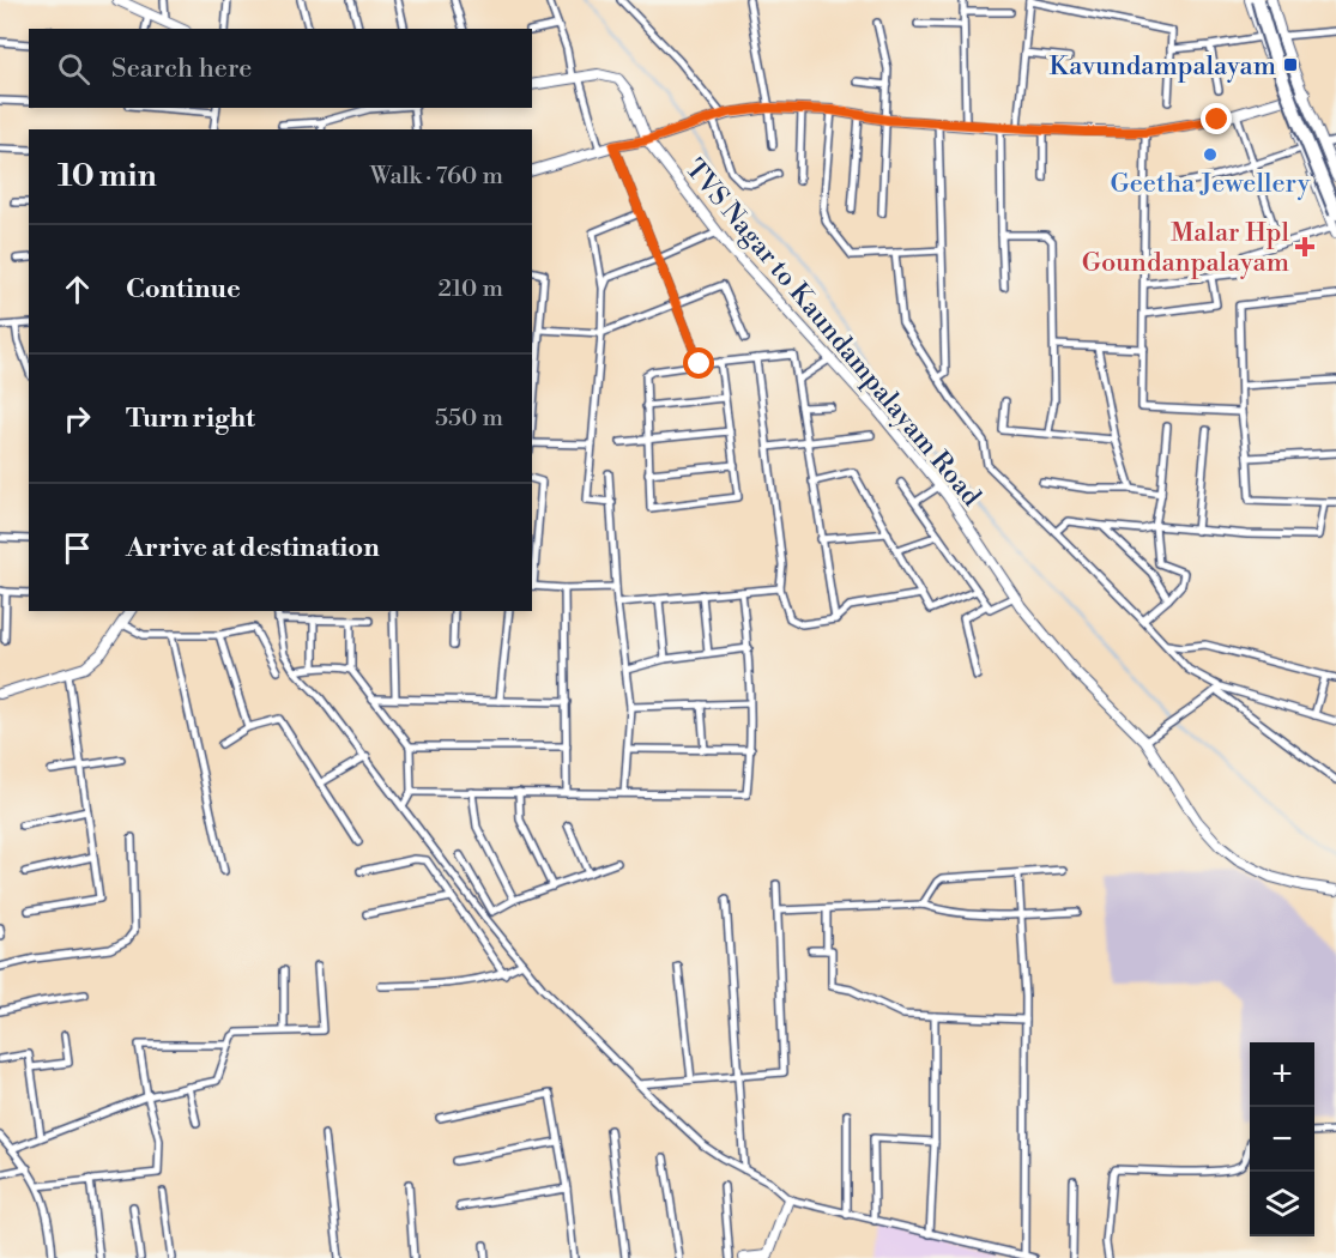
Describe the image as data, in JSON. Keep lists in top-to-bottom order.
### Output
{
  "streets": {
    "main road": ["TVS Nagar to Kaundampalayam Road"]
  },
  "places": {
    "transit": ["Kavundampalayam"],
    "other": ["Geetha Jewellery"],
    "health": ["Malar Hpl Goundanpalayam"]
  },
  "page": {
    "search": "Search here",
    "heading": ["10 min", "Walk · 760 m"],
    "list": [
      ["Continue", "210 m"],
      ["Turn right", "550 m"],
      "Arrive at destination"
    ],
    "map_buttons": ["+", "−"]
  }
}
